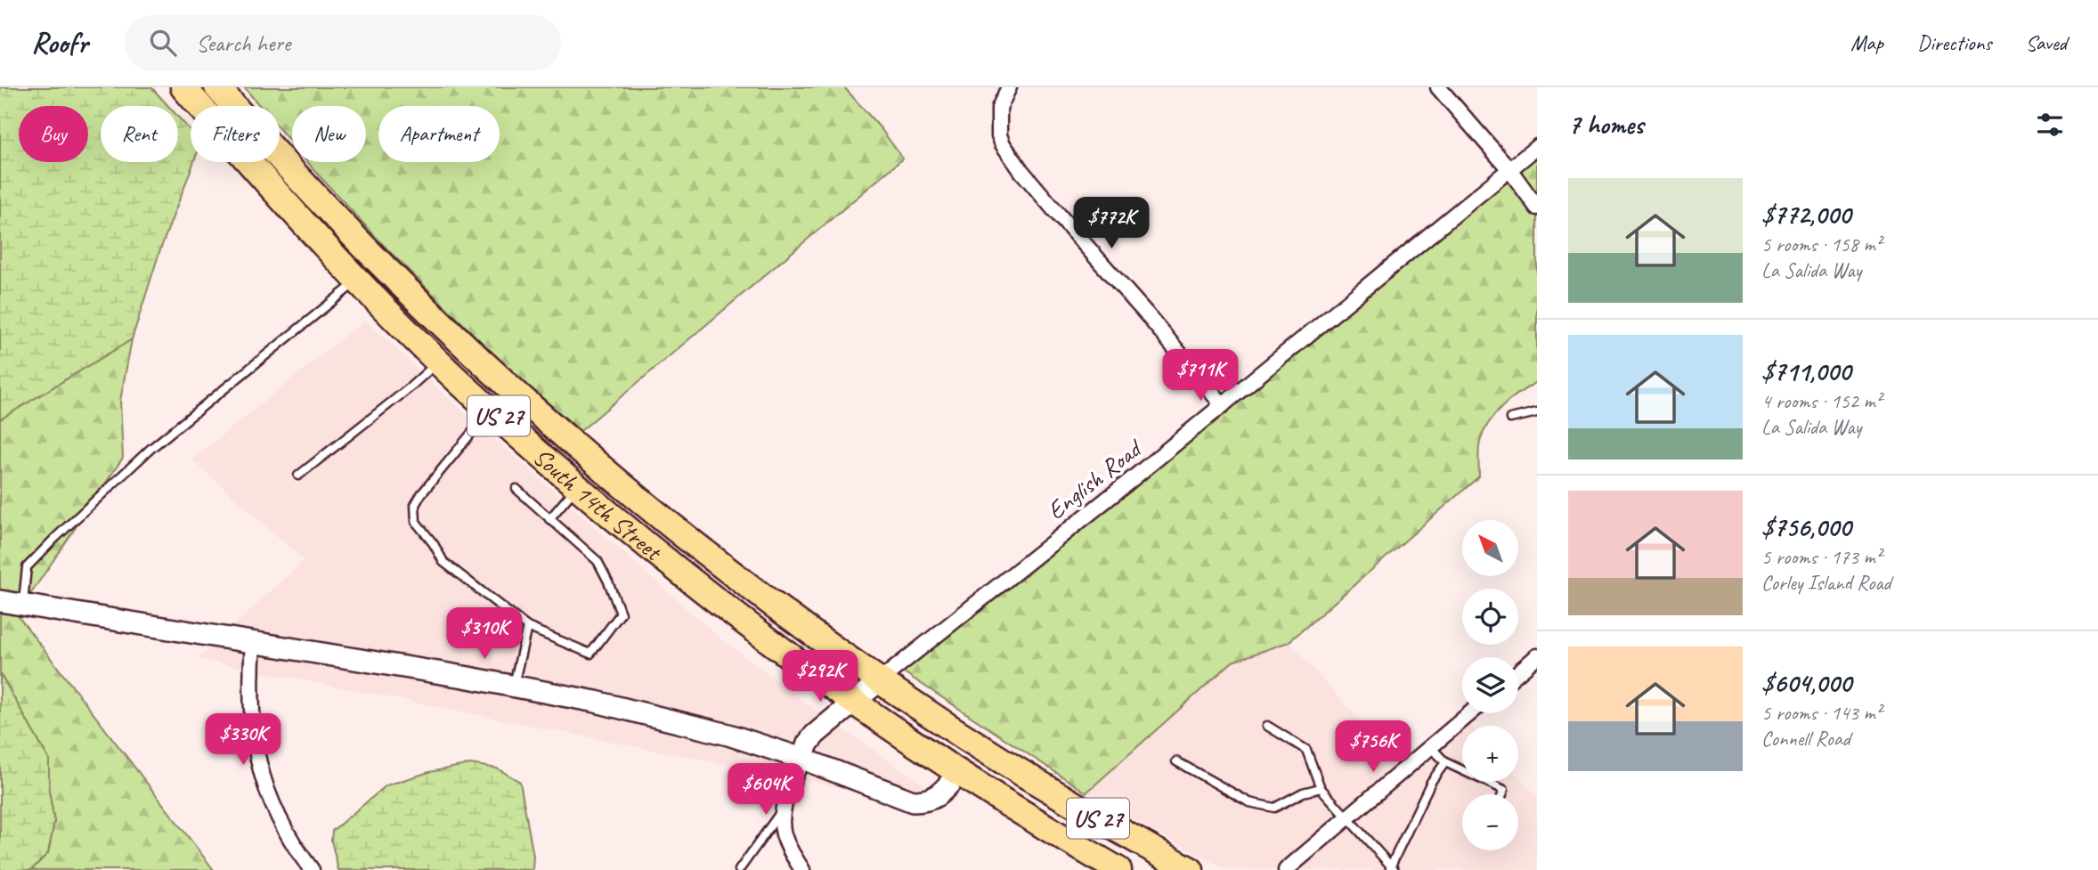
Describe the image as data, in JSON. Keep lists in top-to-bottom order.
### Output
{
  "streets": {
    "highway": ["US 27", "South 14th Street"],
    "street": ["English Road"]
  },
  "crossings": [
    ["US 27", "English Road"],
    ["US 27", "South 14th Street"],
    ["English Road", "South 14th Street"]
  ],
  "north": "top left",
  "page": {
    "header": "Roofr",
    "search": "Search here",
    "nav": ["Map", "Directions", "Saved"],
    "heading": "7 homes",
    "chip": [
      "Buy",
      "Rent",
      "Filters",
      "New",
      "Apartment"
    ],
    "list": [
      {
        "name": "$772,000",
        "note": "5 rooms · 158 m² · La Salida Way"
      },
      {
        "name": "$711,000",
        "note": "4 rooms · 152 m² · La Salida Way"
      },
      {
        "name": "$756,000",
        "note": "5 rooms · 173 m² · Corley Island Road"
      },
      {
        "name": "$604,000",
        "note": "5 rooms · 143 m² · Connell Road"
      }
    ],
    "price": [
      "$772K",
      "$711K",
      "$310K",
      "$292K",
      "$330K",
      "$756K",
      "$604K"
    ],
    "map_buttons": ["+", "−"]
  }
}
